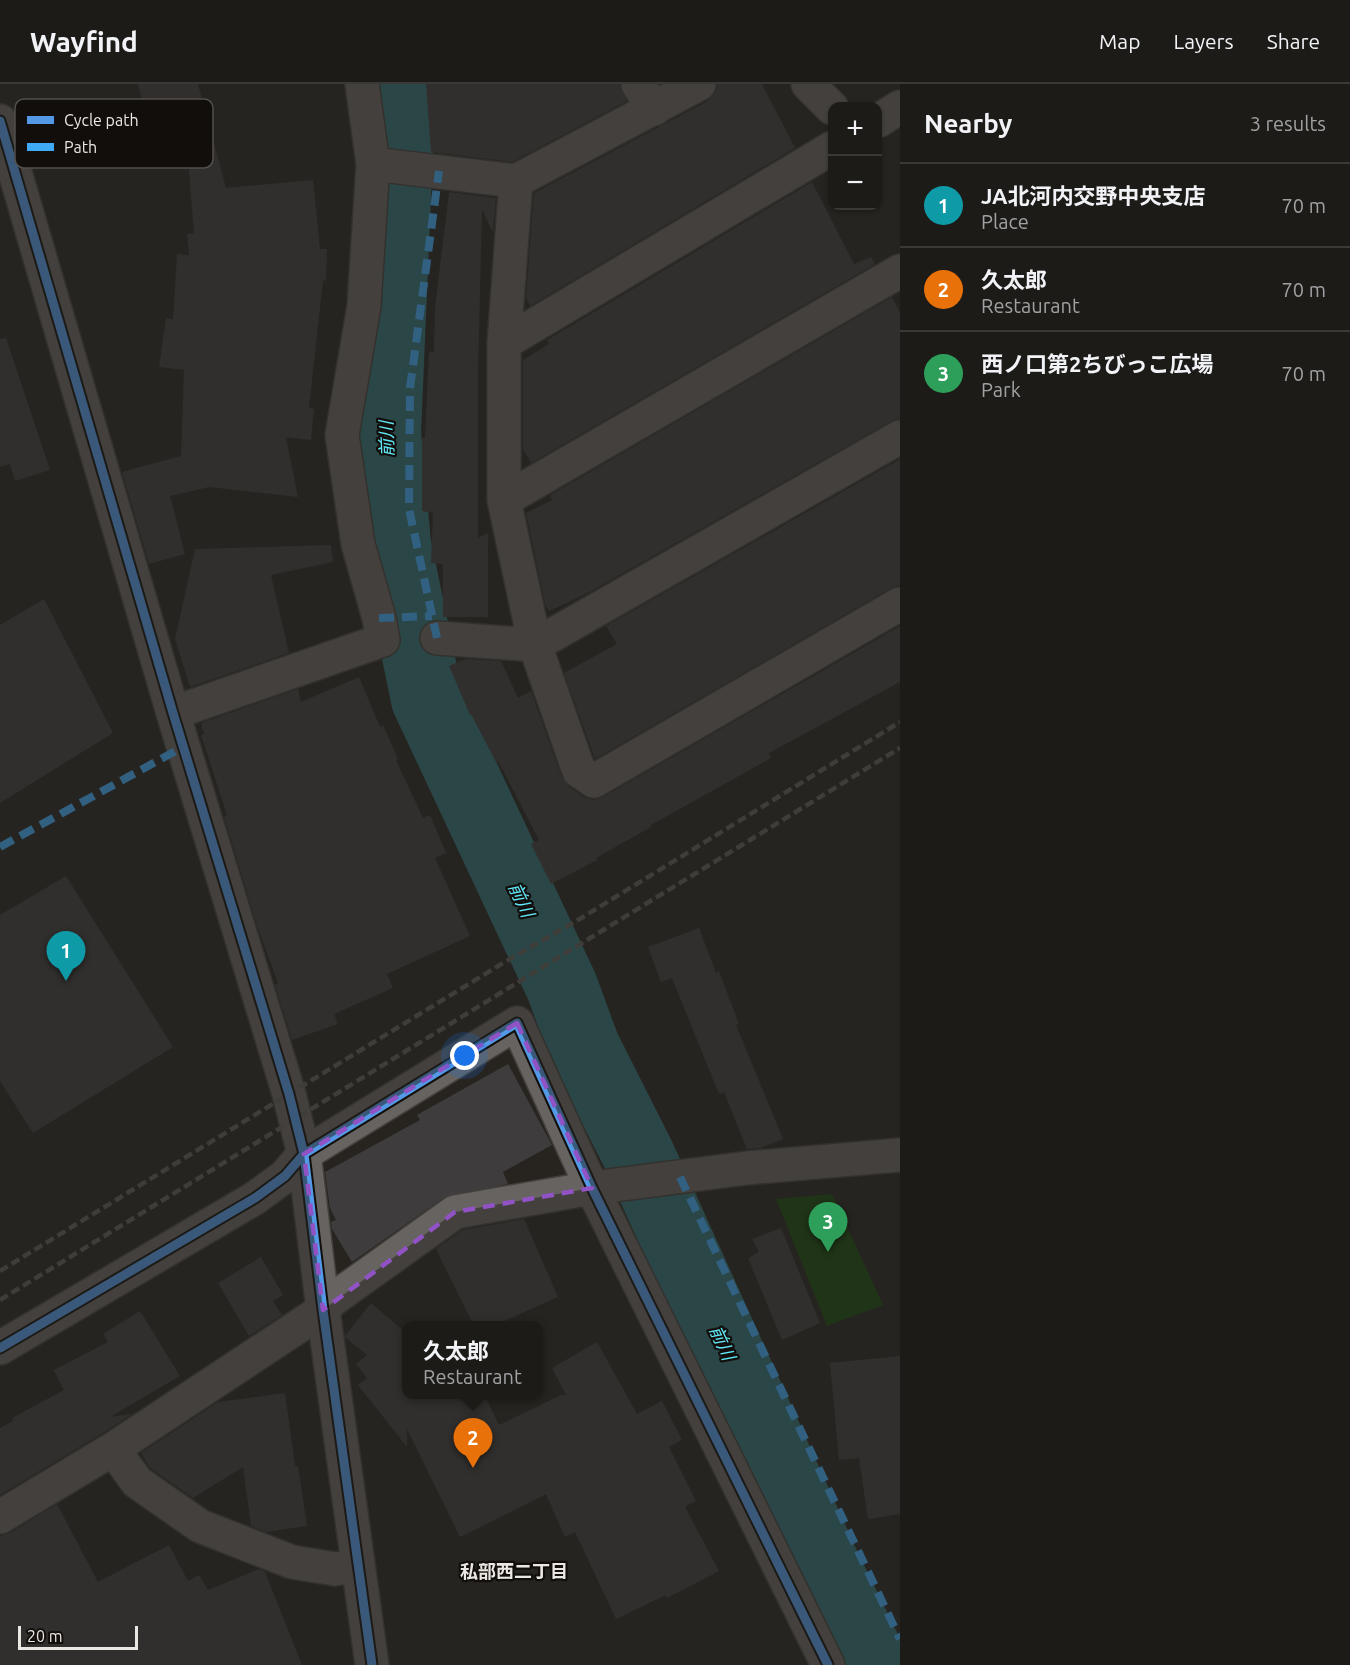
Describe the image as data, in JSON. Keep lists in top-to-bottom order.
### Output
{
  "districts": ["私部西二丁目"],
  "water": ["前川"],
  "legend": ["Cycle path", "Path"],
  "scale_bar": "20 m",
  "page": {
    "header": "Wayfind",
    "nav": ["Map", "Layers", "Share"],
    "heading": ["Nearby", "3 results"],
    "map_buttons": ["+", "−"],
    "list": [
      {
        "mark": "1",
        "name": "JA北河内交野中央支店",
        "note": "Place",
        "value": "70 m"
      },
      {
        "mark": "2",
        "name": "久太郎",
        "note": "Restaurant",
        "value": "70 m"
      },
      {
        "mark": "3",
        "name": "西ノ口第2ちびっこ広場",
        "note": "Park",
        "value": "70 m"
      }
    ],
    "pins": ["1", "3", "2"],
    "popup": ["久太郎", "Restaurant"],
    "scale": "20 m"
  }
}
